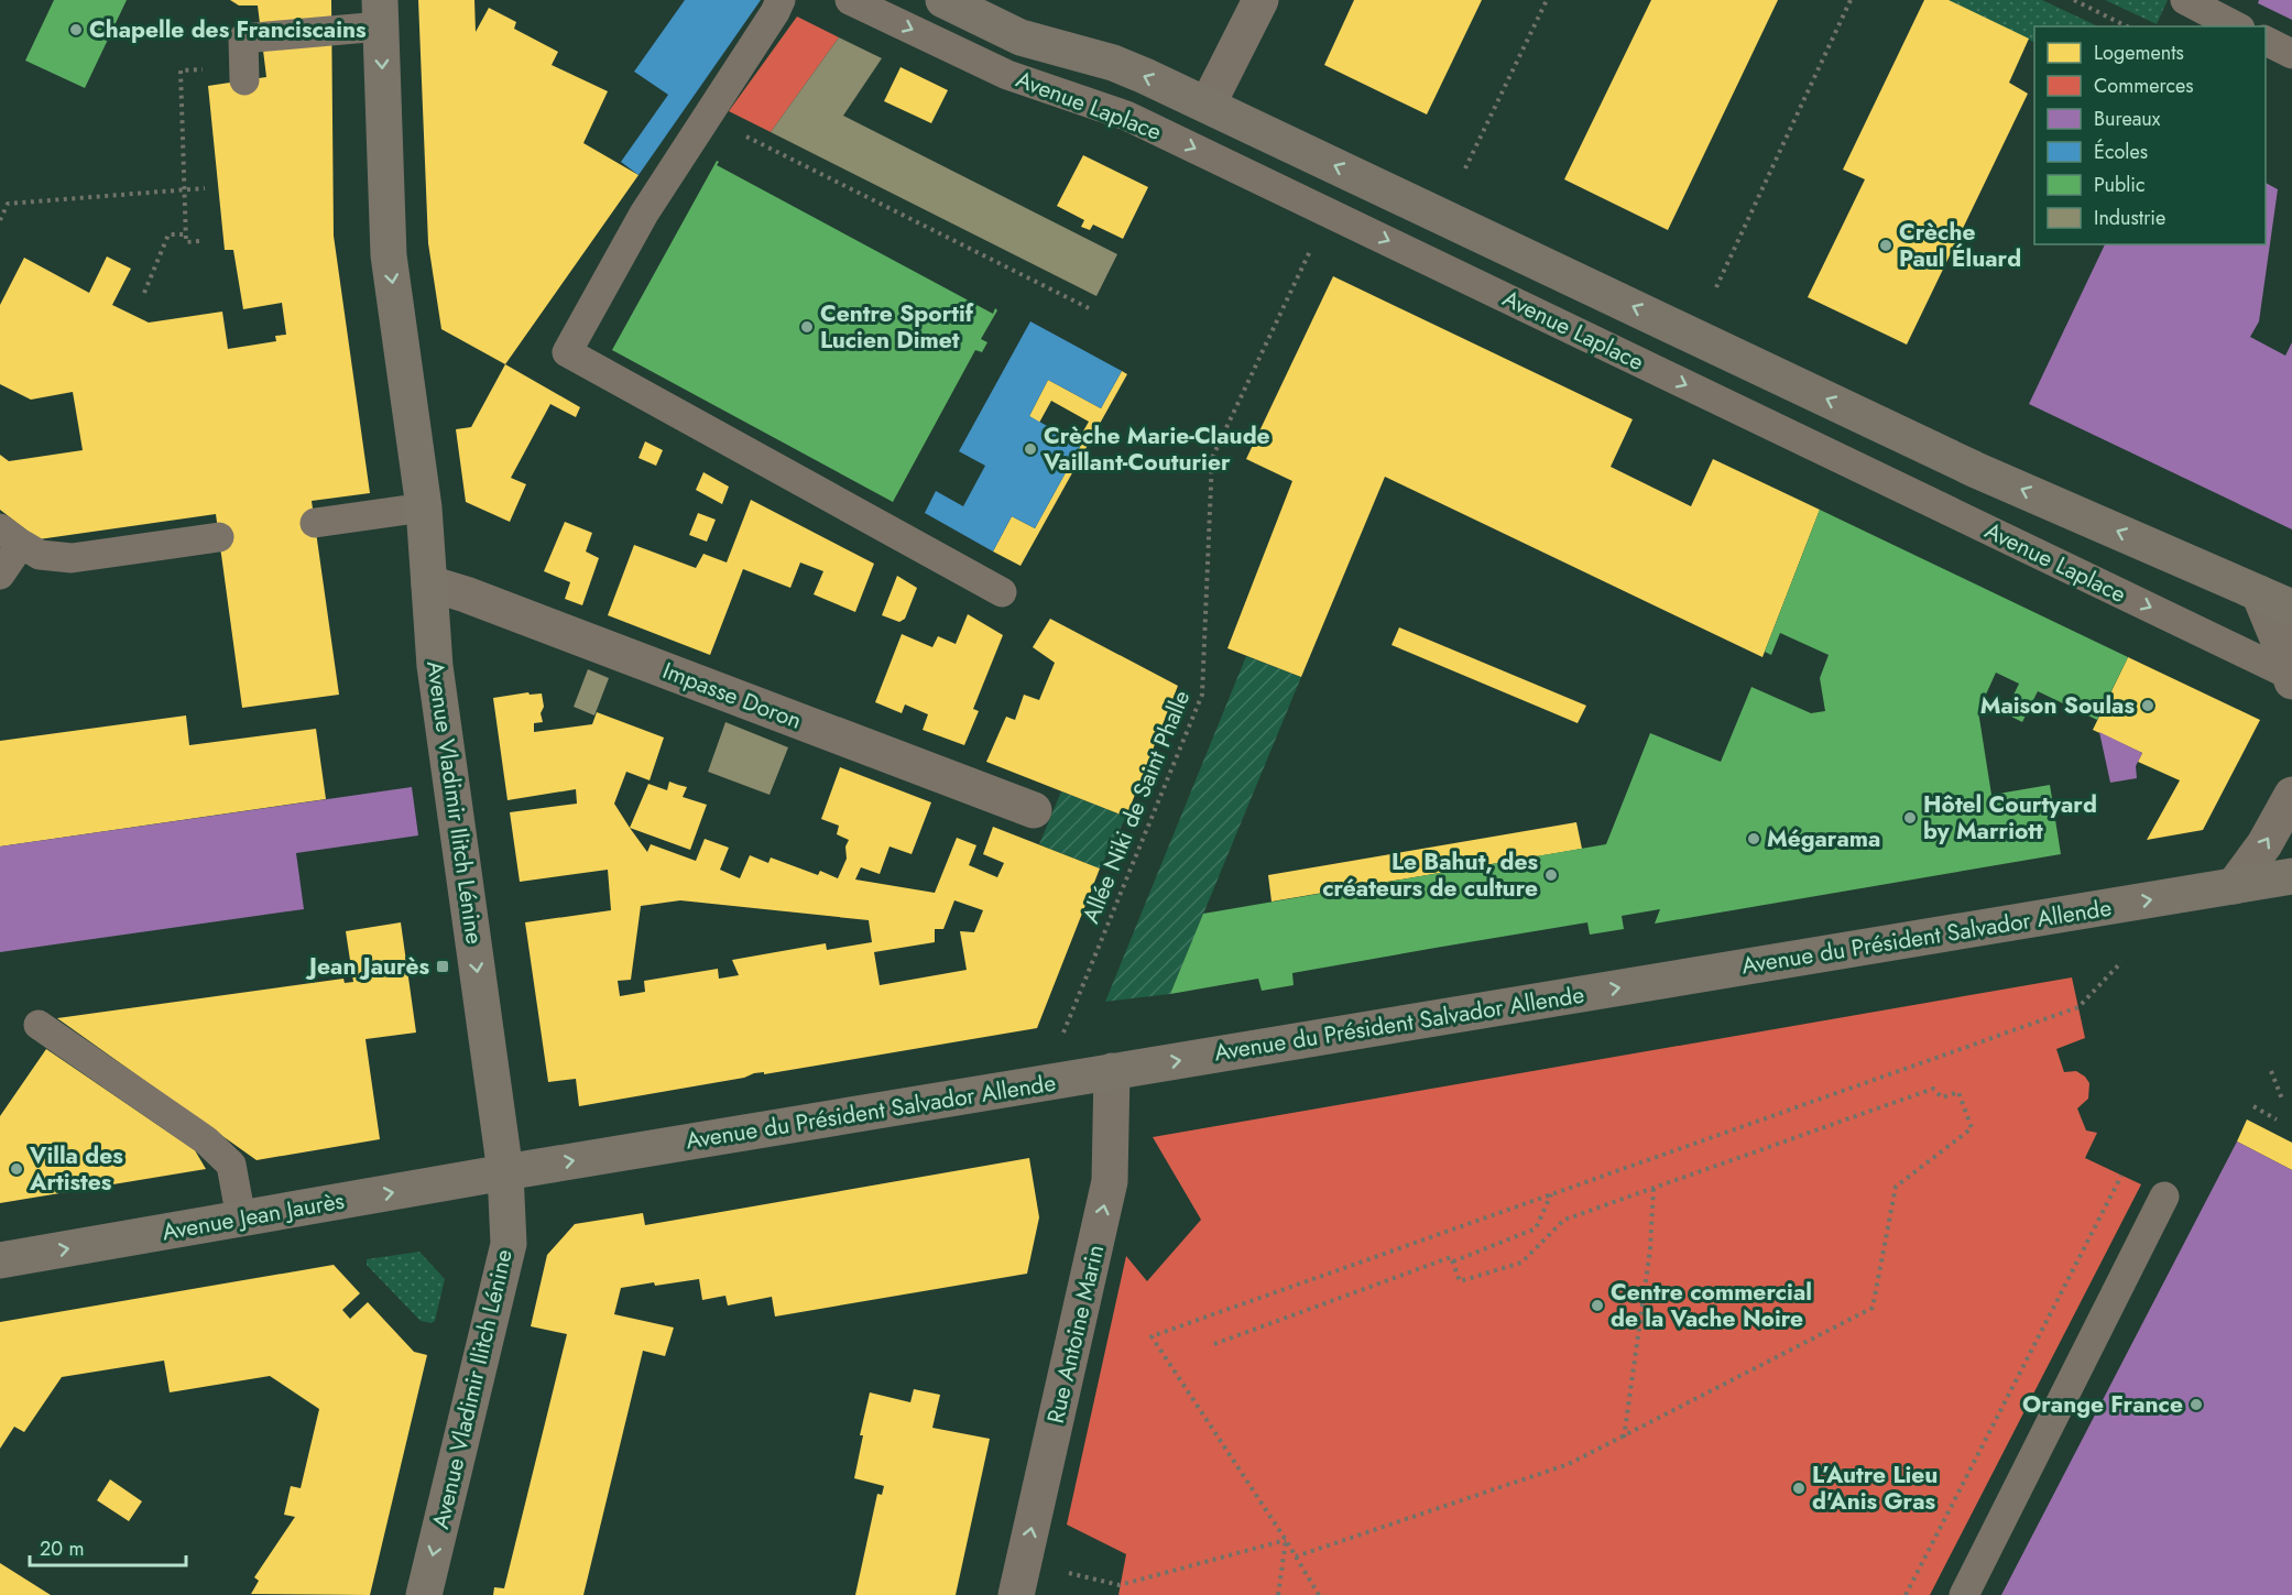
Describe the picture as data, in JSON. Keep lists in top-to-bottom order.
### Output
{
  "streets": {
    "main road": [
      "Avenue Laplace",
      "Avenue Vladimir Ilitch Lénine",
      "Avenue du Président Salvador Allende",
      "Avenue Jean Jaurès"
    ],
    "street": ["Impasse Doron", "Rue Antoine Marin"],
    "path": ["Allée Niki de Saint Phalle"]
  },
  "crossings": [
    ["Impasse Doron", "Avenue Vladimir Ilitch Lénine"],
    ["Avenue Vladimir Ilitch Lénine", "Avenue du Président Salvador Allende"],
    ["Avenue Vladimir Ilitch Lénine", "Avenue Jean Jaurès"],
    ["Avenue du Président Salvador Allende", "Avenue Jean Jaurès"],
    ["Avenue du Président Salvador Allende", "Rue Antoine Marin"]
  ],
  "one_way": [
    "Avenue Vladimir Ilitch Lénine",
    "Avenue du Président Salvador Allende",
    "Avenue Jean Jaurès",
    "Rue Antoine Marin"
  ],
  "places": {
    "other": [
      "Chapelle des Franciscains",
      "Crèche Paul Éluard",
      "Centre Sportif Lucien Dimet",
      "Crèche Marie-Claude Vaillant-Couturier",
      "Maison Soulas",
      "Hôtel Courtyard by Marriott",
      "Mégarama",
      "Le Bahut, des créateurs de culture",
      "Villa des Artistes",
      "Centre commercial de la Vache Noire",
      "Orange France",
      "L’Autre Lieu d'Anis Gras"
    ],
    "transit": ["Jean Jaurès"]
  },
  "legend": [
    "Logements",
    "Commerces",
    "Bureaux",
    "Écoles",
    "Public",
    "Industrie"
  ],
  "scale_bar": "20 m"
}
